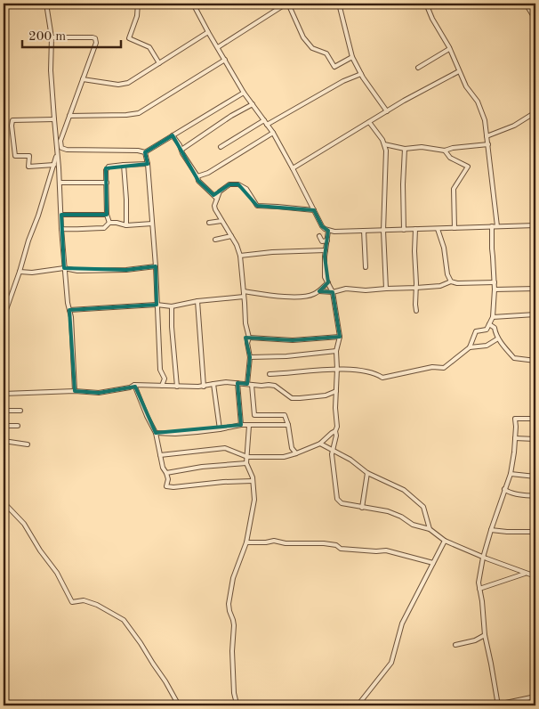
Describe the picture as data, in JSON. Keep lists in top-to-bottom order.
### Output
{
  "scale_bar": "200 m"
}
